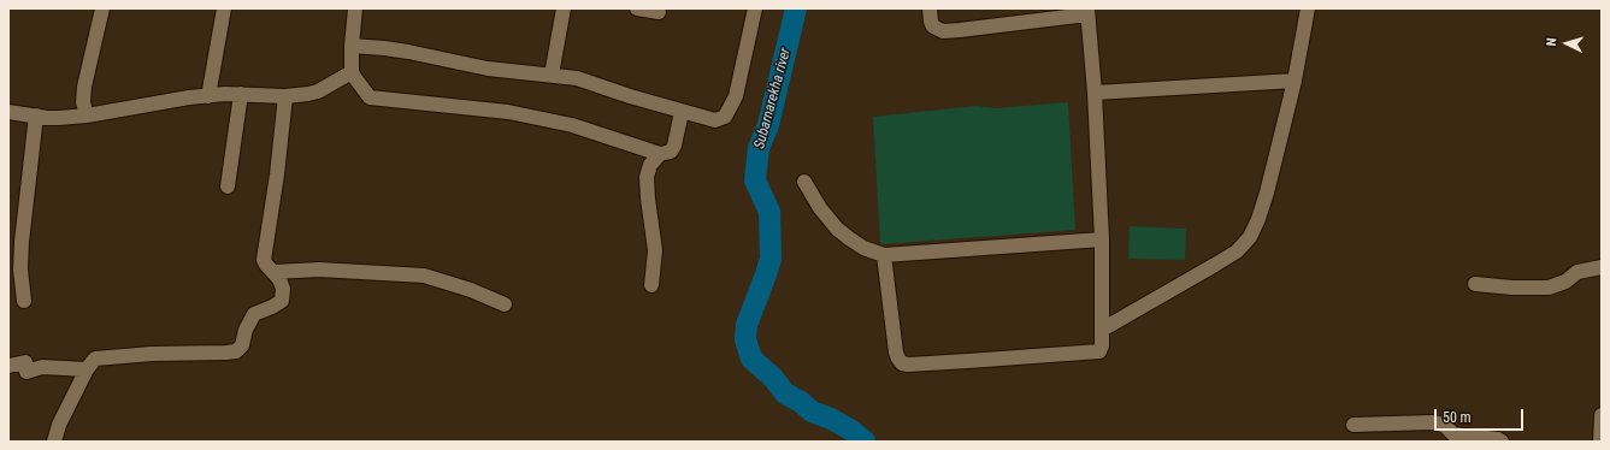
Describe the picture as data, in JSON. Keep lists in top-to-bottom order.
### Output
{
  "water": ["Subarnarekha river"],
  "scale_bar": "50 m",
  "north": "left"
}
